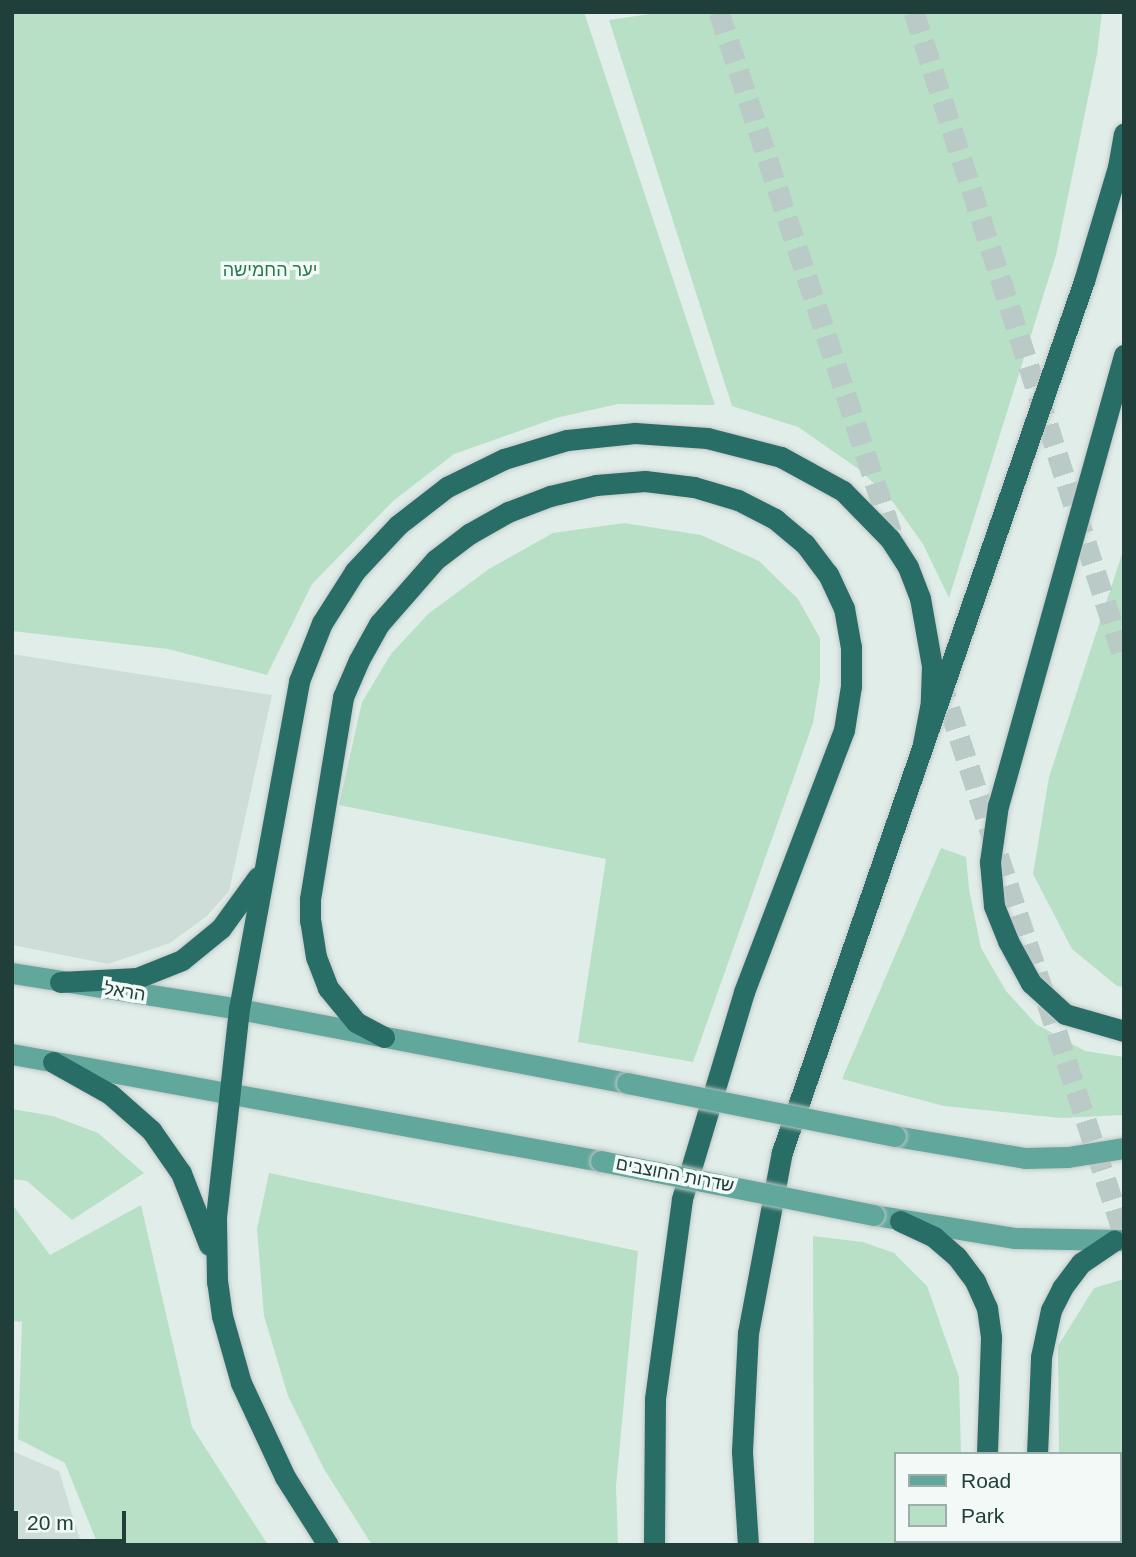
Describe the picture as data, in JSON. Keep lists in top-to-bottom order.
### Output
{
  "streets": {
    "main road": ["הראל", "שדרות החוצבים"]
  },
  "parks": ["יער החמישה"],
  "legend": ["Road", "Park"],
  "scale_bar": "20 m"
}
